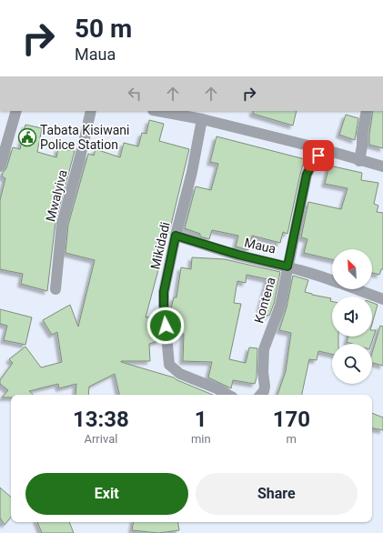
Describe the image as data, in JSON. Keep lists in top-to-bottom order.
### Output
{
  "streets": {
    "street": [
      "Mwalyiva",
      "Mikidadi",
      "Maua",
      "Kontena"
    ]
  },
  "crossings": [
    ["Mikidadi", "Maua"],
    ["Maua", "Kontena"]
  ],
  "places": {
    "public building": ["Tabata Kisiwani Police Station"]
  },
  "north": "top left",
  "page": {
    "turn": ["50 m", "Maua"],
    "eta": [
      "13:38",
      "Arrival",
      "1",
      "min",
      "170",
      "m"
    ],
    "buttons": ["Exit", "Share"]
  }
}
